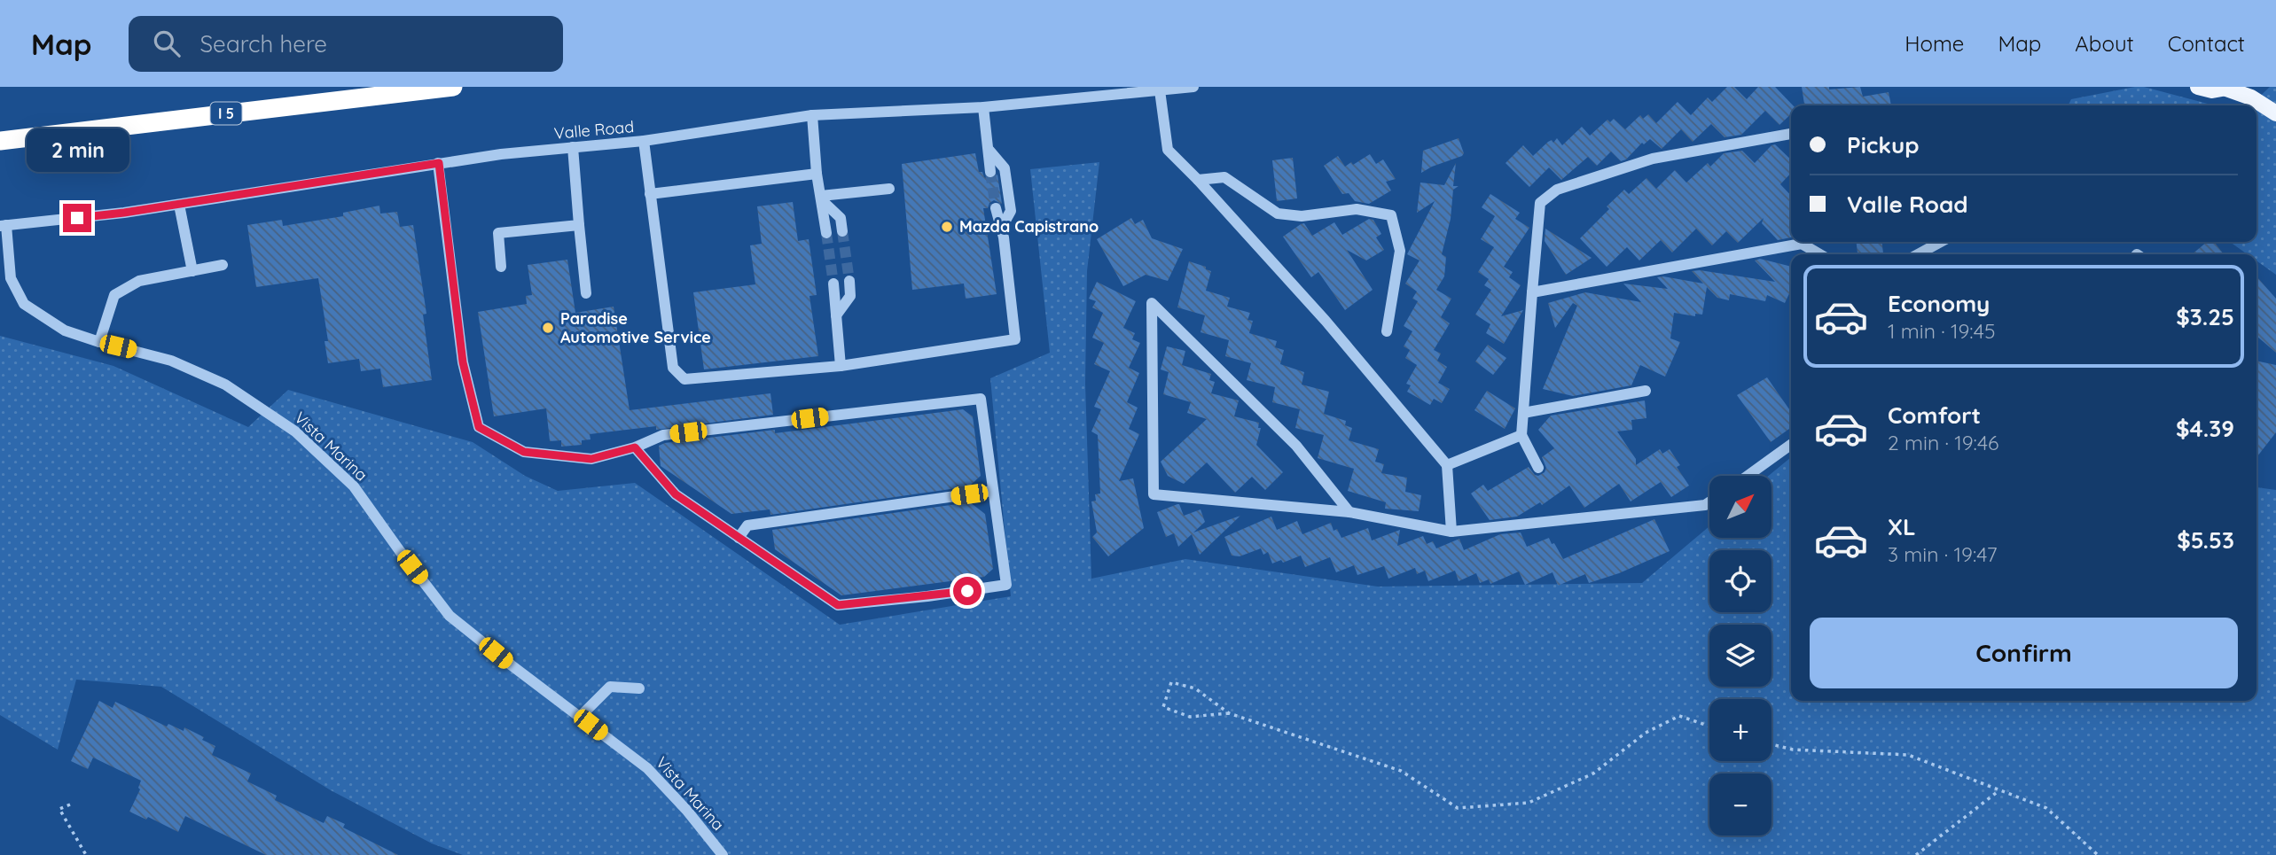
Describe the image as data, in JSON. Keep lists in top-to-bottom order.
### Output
{
  "streets": {
    "highway": ["I 5"],
    "street": ["Valle Road", "Vista Marina"]
  },
  "crossings": [
    ["Valle Road", "Vista Marina"]
  ],
  "places": ["Mazda Capistrano", "Paradise Automotive Service"],
  "north": "top right",
  "page": {
    "header": "Map",
    "search": "Search here",
    "nav": [
      "Home",
      "Map",
      "About",
      "Contact"
    ],
    "banner": ["Pickup", "Valle Road"],
    "bubble": "2 min",
    "list": [
      {
        "name": "Economy",
        "note": "1 min · 19:45",
        "value": "$3.25"
      },
      {
        "name": "Comfort",
        "note": "2 min · 19:46",
        "value": "$4.39"
      },
      {
        "name": "XL",
        "note": "3 min · 19:47",
        "value": "$5.53"
      }
    ],
    "map_buttons": ["+", "−"],
    "buttons": "Confirm"
  }
}
